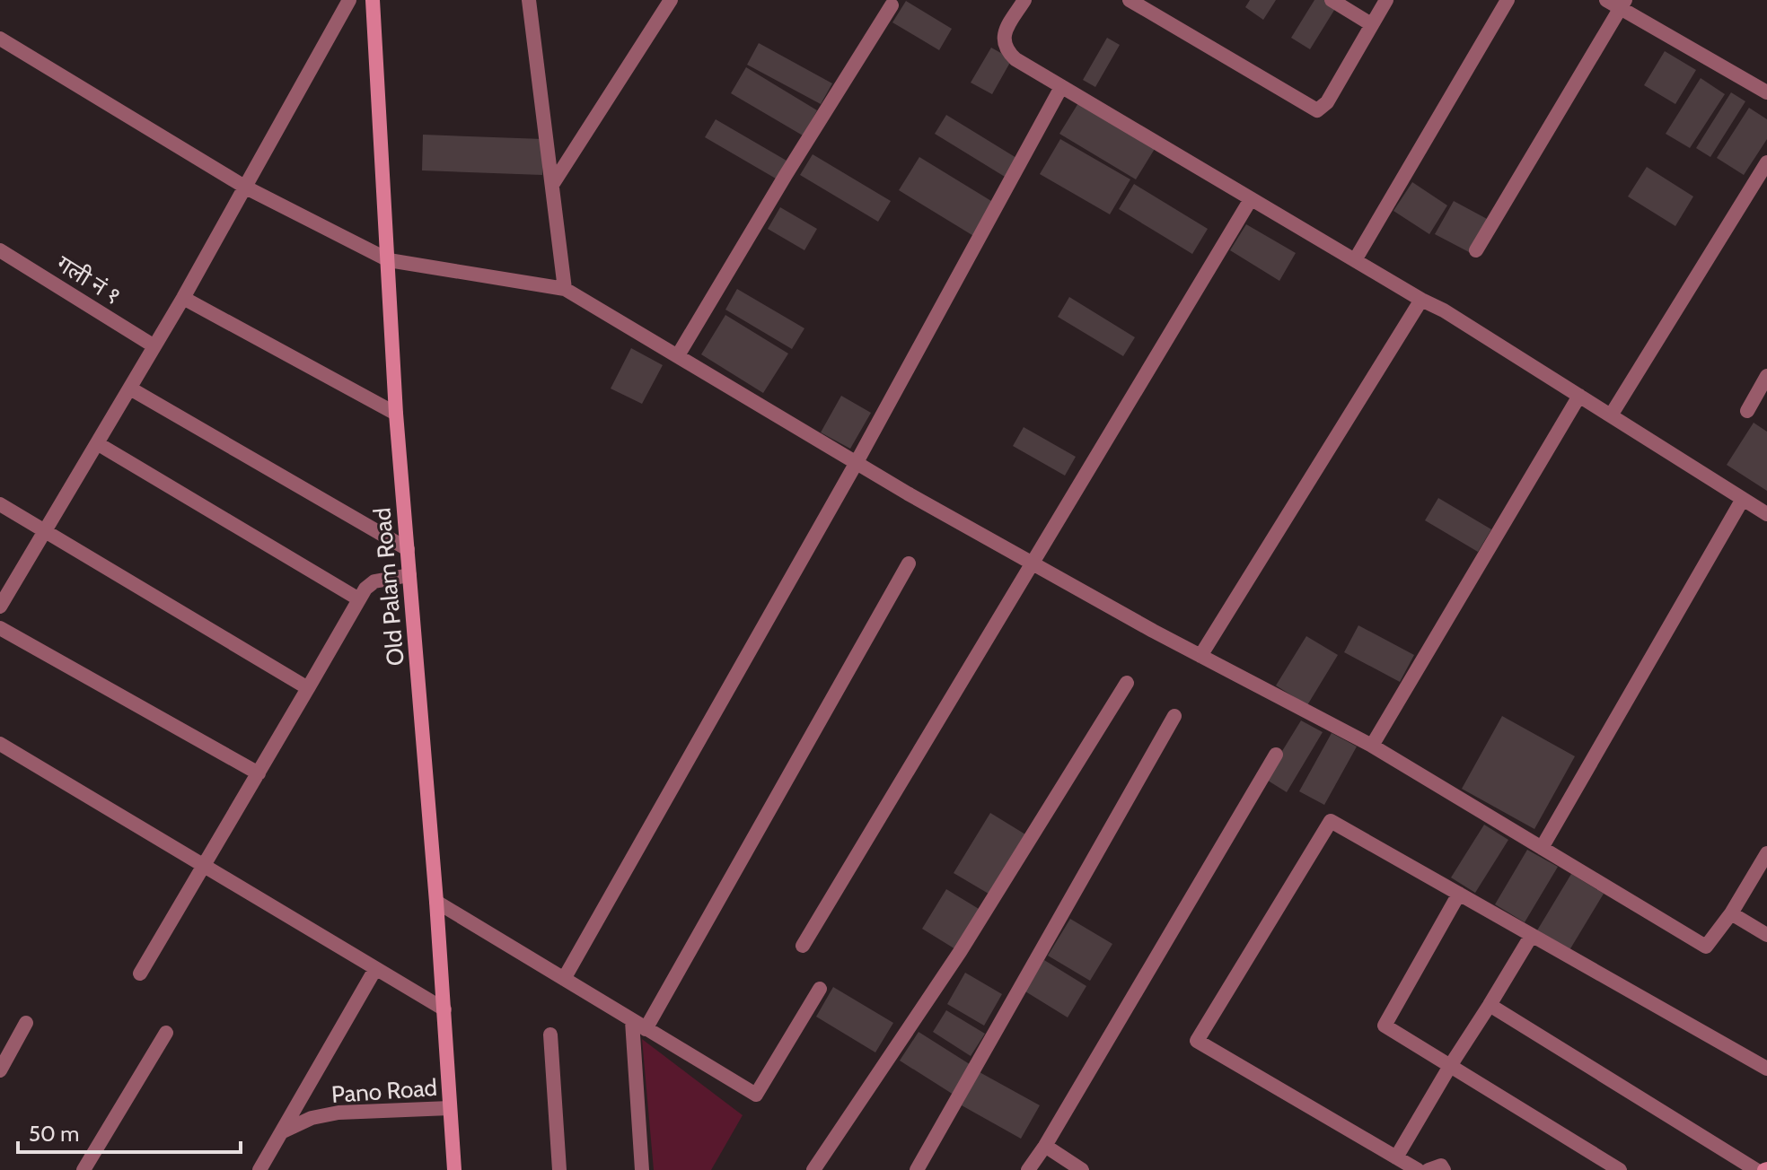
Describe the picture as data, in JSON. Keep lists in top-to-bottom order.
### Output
{
  "streets": {
    "street": ["गली नं १", "Old Palam Road", "Pano Road"]
  },
  "crossings": [
    ["Old Palam Road", "Pano Road"]
  ],
  "scale_bar": "50 m"
}
